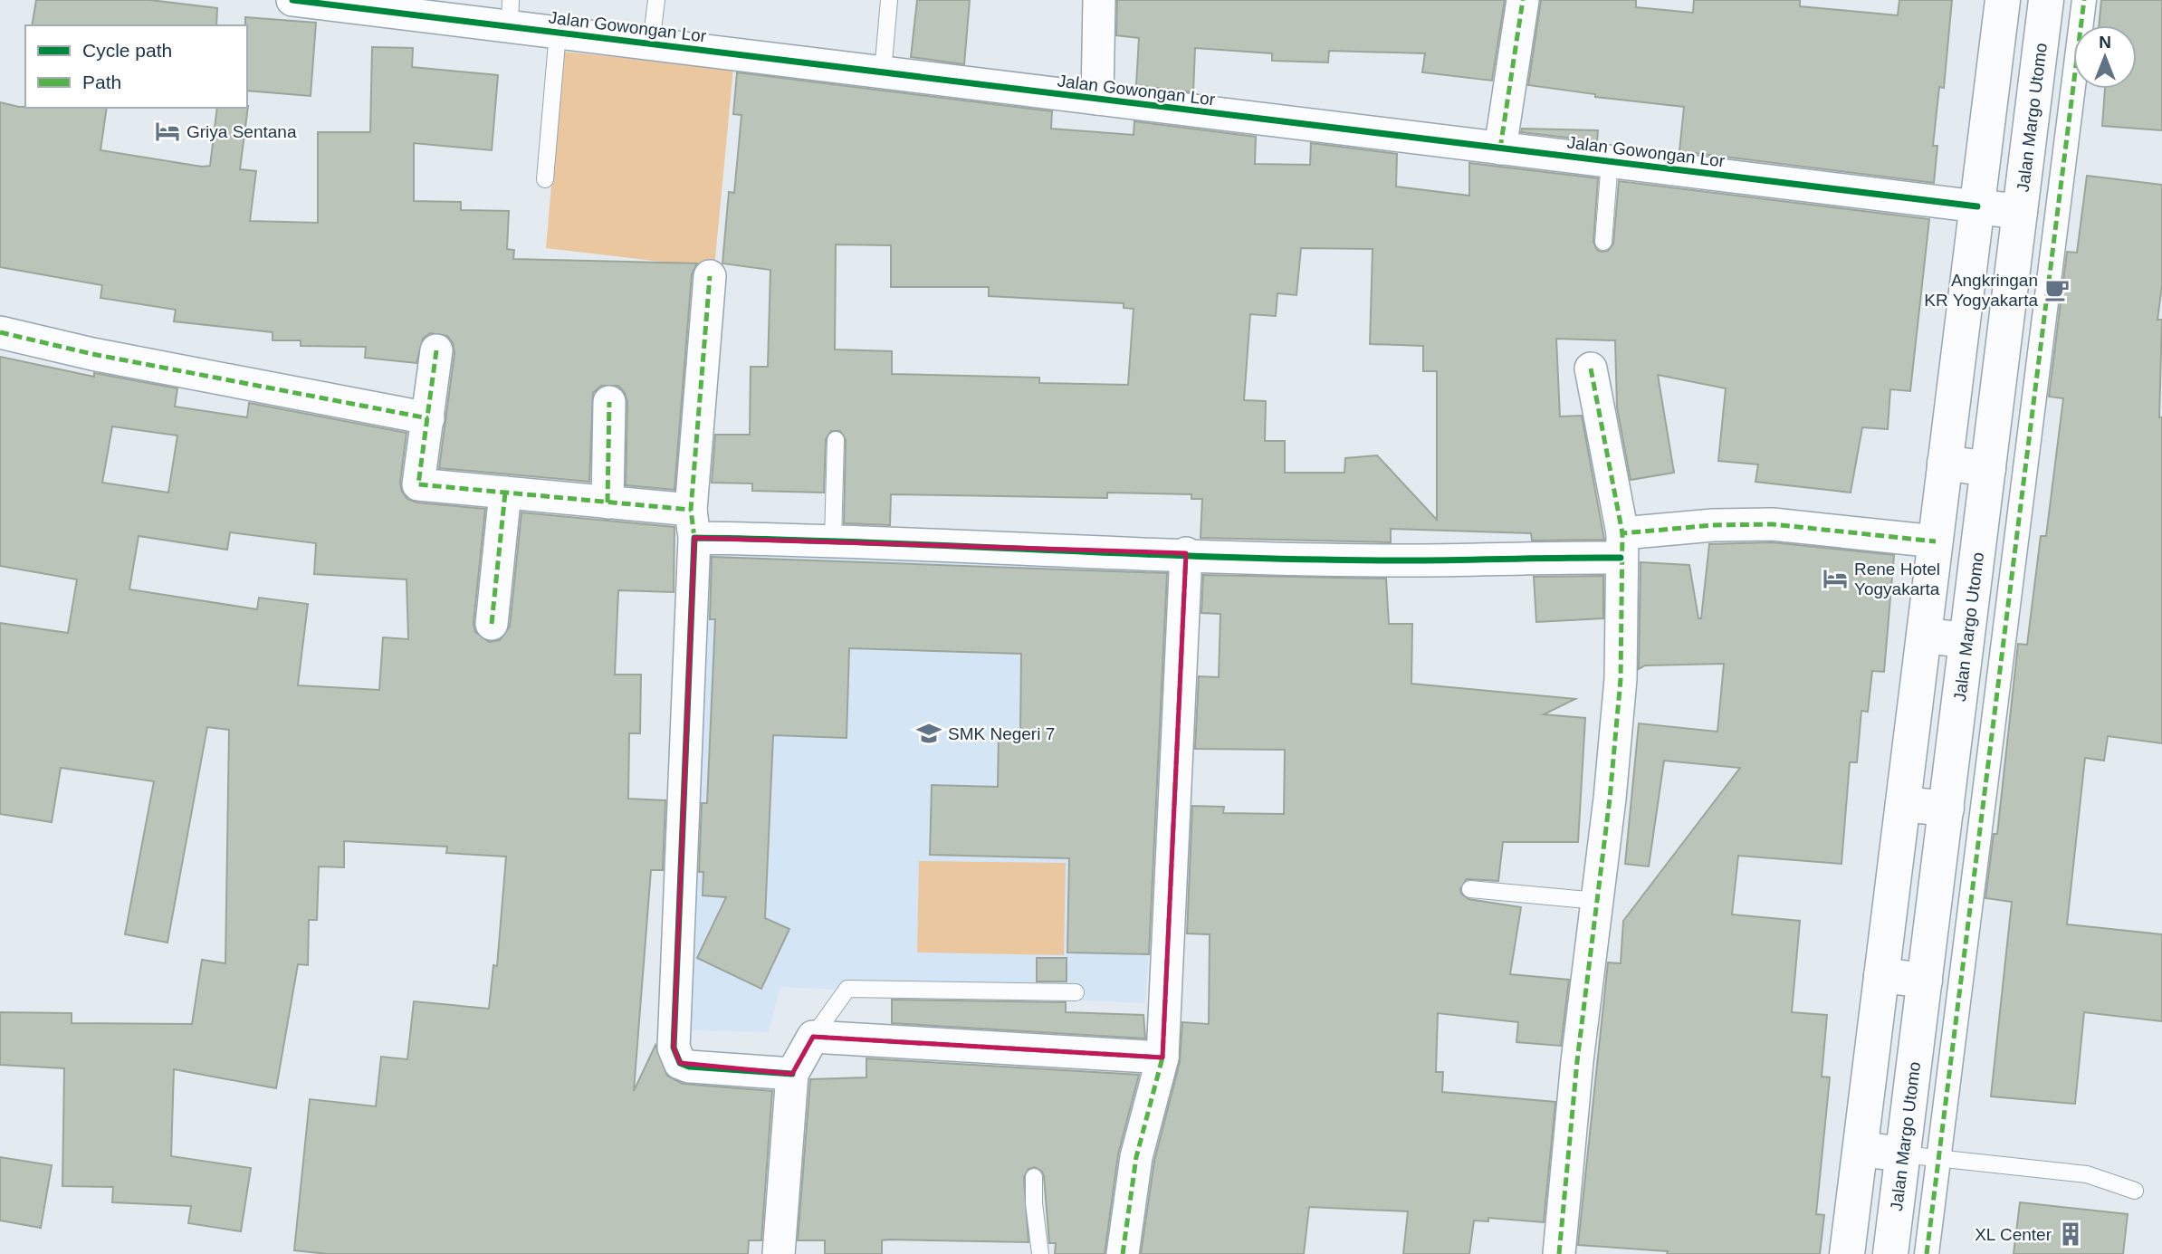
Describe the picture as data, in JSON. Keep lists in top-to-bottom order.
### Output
{
  "streets": {
    "main road": ["Jalan Margo Utomo"],
    "street": ["Jalan Gowongan Lor"]
  },
  "places": {
    "hotel": ["Griya Sentana", "Rene Hotel Yogyakarta"],
    "cafe": ["Angkringan KR Yogyakarta"],
    "school or university": ["SMK Negeri 7"],
    "building": ["XL Center"]
  },
  "legend": ["Cycle path", "Path"],
  "north": "top"
}
